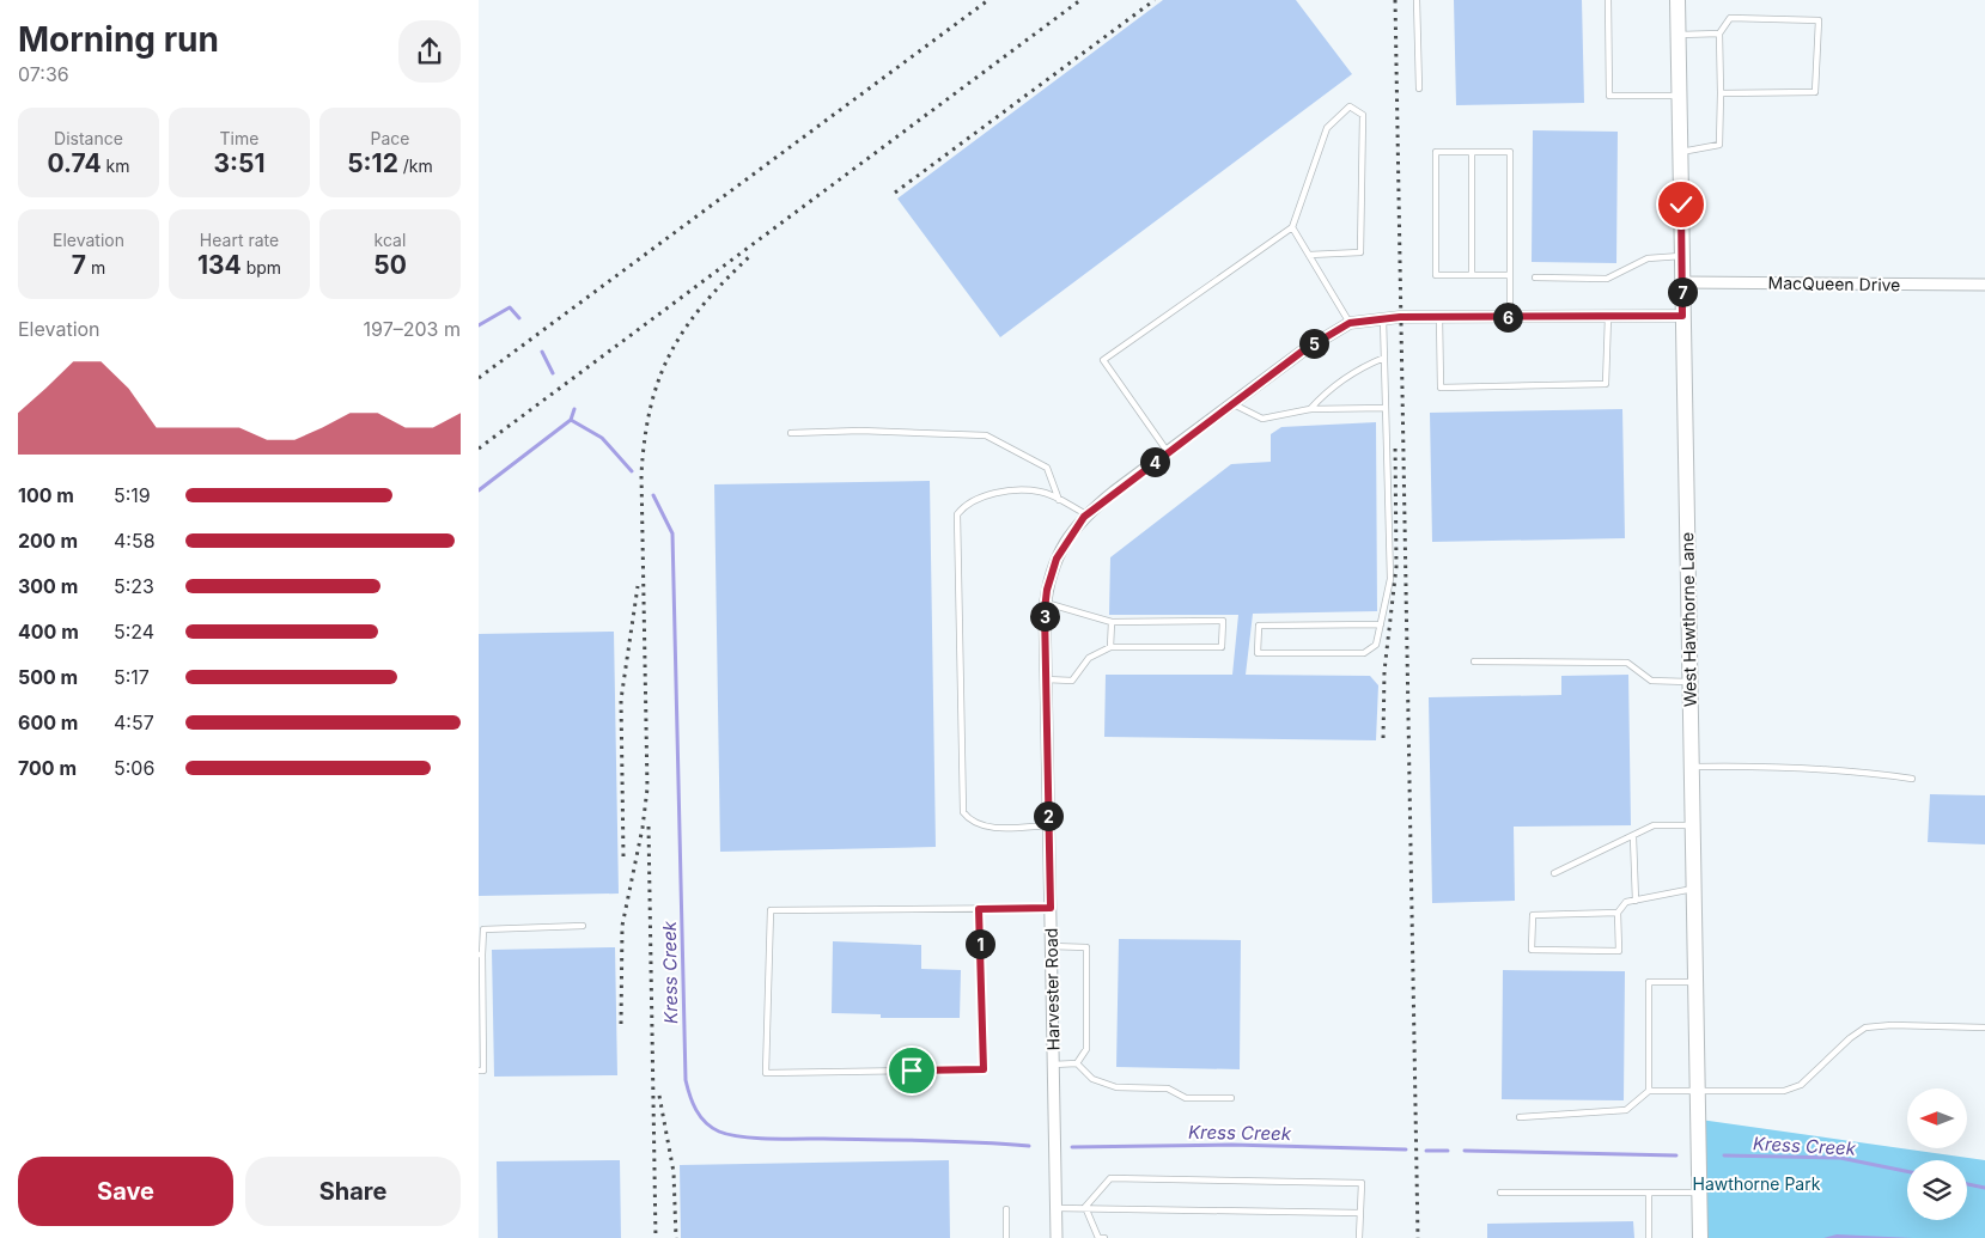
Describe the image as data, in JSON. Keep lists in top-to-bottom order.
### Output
{
  "streets": {
    "street": ["MacQueen Drive", "West Hawthorne Lane", "Harvester Road"]
  },
  "crossings": [
    ["MacQueen Drive", "West Hawthorne Lane"],
    ["West Hawthorne Lane", "Harvester Road"]
  ],
  "water": ["Kress Creek"],
  "parks": ["Hawthorne Park"],
  "north": "left",
  "page": {
    "heading": ["Morning run", "07:36"],
    "stats": [
      ["Distance", "0.74 km"],
      ["Time", "3:51"],
      ["Pace", "5:12 /km"],
      ["Elevation", "7 m"],
      ["Heart rate", "134 bpm"],
      ["kcal", "50"]
    ],
    "pins": [
      "7",
      "6",
      "5",
      "4",
      "3",
      "2",
      "1"
    ],
    "chart": ["Elevation", "197–203 m"],
    "list": [
      {
        "name": "100 m",
        "note": "5:19"
      },
      {
        "name": "200 m",
        "note": "4:58"
      },
      {
        "name": "300 m",
        "note": "5:23"
      },
      {
        "name": "400 m",
        "note": "5:24"
      },
      {
        "name": "500 m",
        "note": "5:17"
      },
      {
        "name": "600 m",
        "note": "4:57"
      },
      {
        "name": "700 m",
        "note": "5:06"
      }
    ],
    "buttons": ["Save", "Share"]
  }
}
